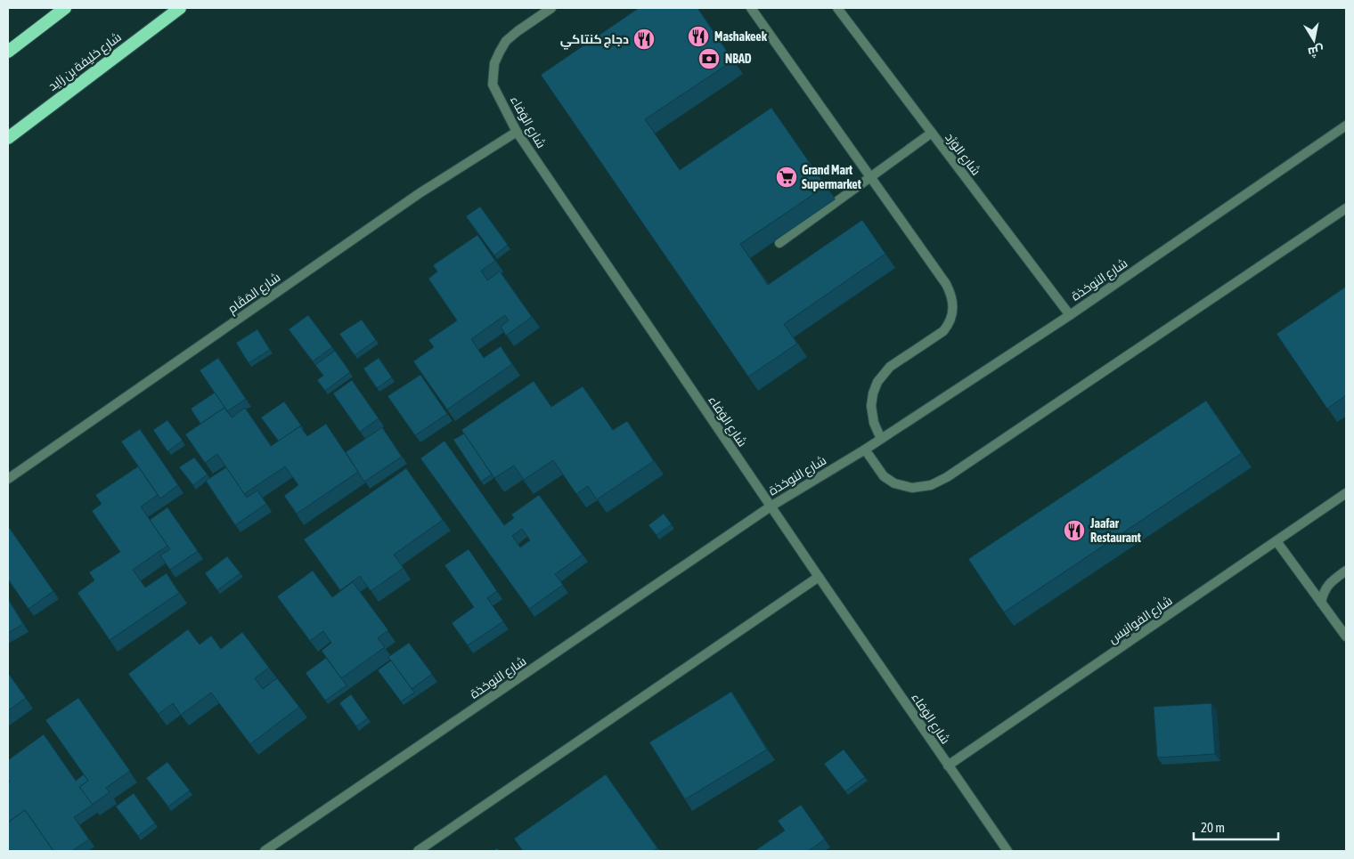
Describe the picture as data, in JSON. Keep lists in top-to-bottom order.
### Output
{
  "streets": {
    "highway": ["شارع خليفة بن زايد"],
    "street": [
      "شارع الوَفاء",
      "شارع الوَرْد",
      "شارع النوخذة",
      "شارع المَقَام",
      "شارع الفوانيس"
    ]
  },
  "crossings": [
    ["شارع الوَفاء", "شارع النوخذة"],
    ["شارع الوَفاء", "شارع المَقَام"],
    ["شارع الوَفاء", "شارع الفوانيس"],
    ["شارع الوَرْد", "شارع النوخذة"]
  ],
  "places": {
    "restaurant": ["Mashakeek", "دجاج كنتاكي", "Jaafar Restaurant"],
    "bank": ["NBAD"],
    "supermarket": ["Grand Mart Supermarket"]
  },
  "scale_bar": "20 m",
  "north": "bottom"
}
